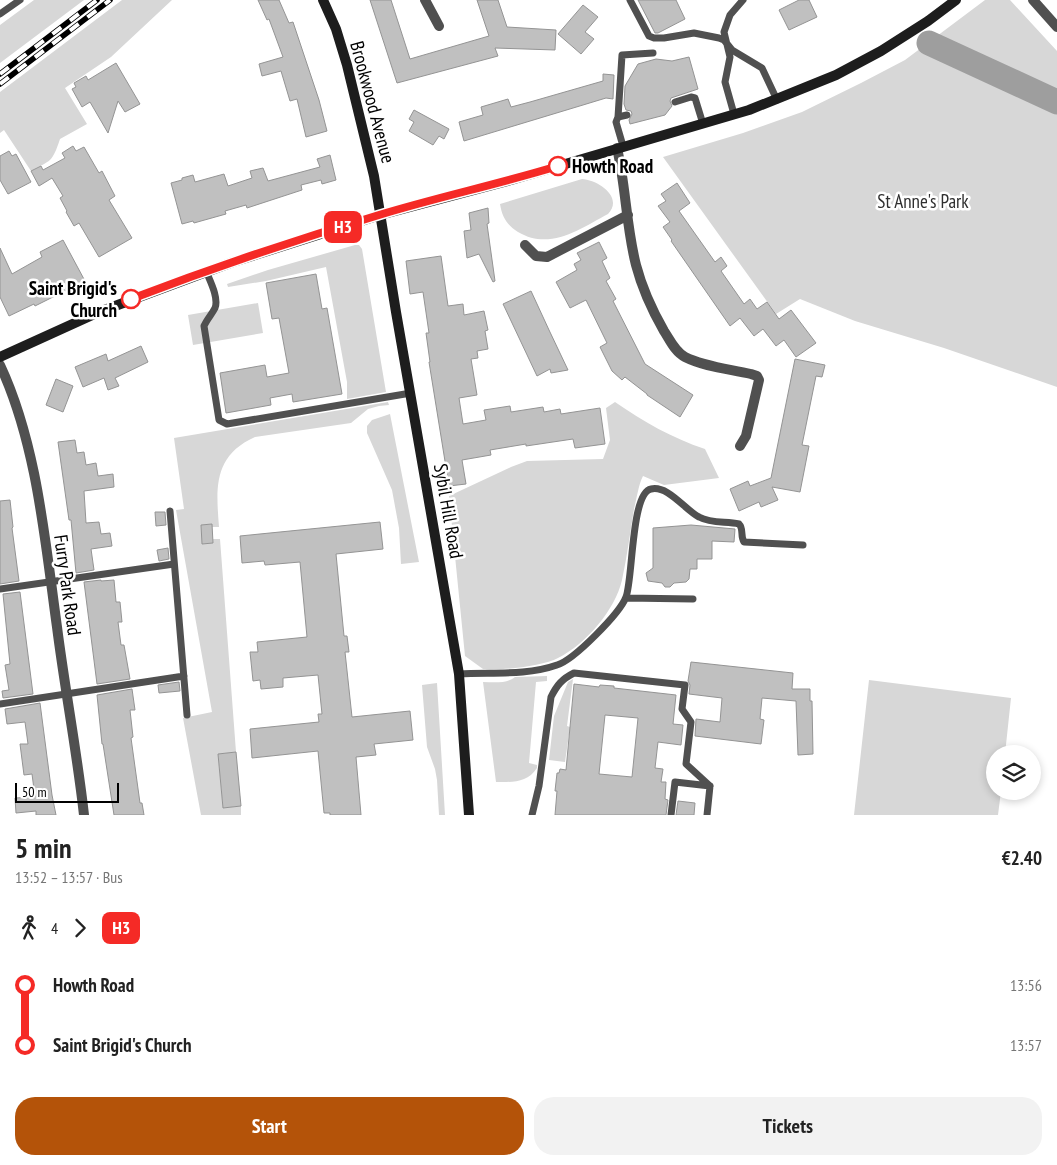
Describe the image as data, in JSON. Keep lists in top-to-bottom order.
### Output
{
  "streets": {
    "main road": ["Brookwood Avenue", "Sybil Hill Road"],
    "street": ["Furry Park Road"]
  },
  "crossings": [
    ["Brookwood Avenue", "Sybil Hill Road"]
  ],
  "parks": ["St Anne's Park"],
  "places": ["Howth Road", "Saint Brigid's Church"],
  "lines": ["bus line H3"],
  "scale_bar": "50 m",
  "page": {
    "on_map": "H3",
    "scale": "50 m",
    "heading": ["5 min", "13:52 – 13:57 · Bus", "€2.40"],
    "legs": ["4", "H3"],
    "list": [
      {
        "name": "Howth Road",
        "value": "13:56"
      },
      {
        "name": "Saint Brigid's Church",
        "value": "13:57"
      }
    ],
    "buttons": ["Start", "Tickets"]
  }
}
